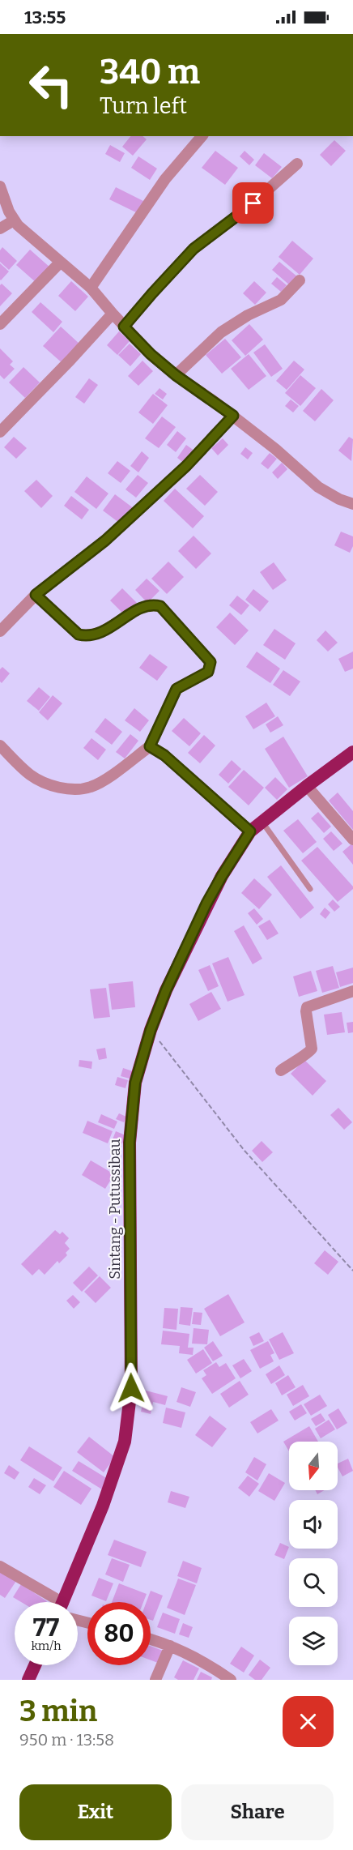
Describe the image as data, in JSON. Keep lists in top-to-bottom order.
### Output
{
  "streets": {
    "highway": ["Sintang - Putussibau"]
  },
  "north": "bottom",
  "page": {
    "status": "13:55",
    "turn": ["340 m", "Turn left"],
    "speed": "77 km/h",
    "limit": "80",
    "heading": ["3 min", "950 m · 13:58"],
    "buttons": ["Exit", "Share"]
  }
}
